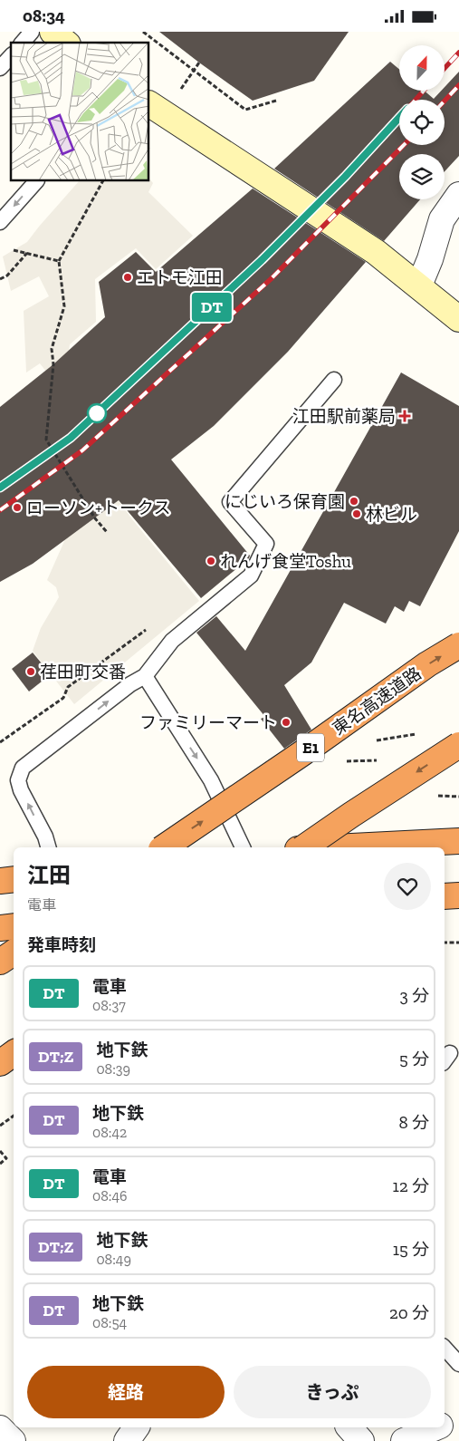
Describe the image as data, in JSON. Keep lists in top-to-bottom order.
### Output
{
  "streets": {
    "highway": ["東名高速道路", "E1"]
  },
  "places": {
    "other": [
      "エトモ江田",
      "にじいろ保育園",
      "ローソン+トークス",
      "林ビル",
      "れんげ食堂Toshu",
      "荏田町交番",
      "ファミリーマート"
    ],
    "health": ["江田駅前薬局"]
  },
  "north": "top",
  "page": {
    "status": "08:34",
    "on_map": "DT",
    "heading": [
      ["江田", "電車"],
      "発車時刻"
    ],
    "list": [
      {
        "mark": "DT",
        "name": "電車",
        "note": "08:37",
        "value": "3 分"
      },
      {
        "mark": "DT;Z",
        "name": "地下鉄",
        "note": "08:39",
        "value": "5 分"
      },
      {
        "mark": "DT",
        "name": "地下鉄",
        "note": "08:42",
        "value": "8 分"
      },
      {
        "mark": "DT",
        "name": "電車",
        "note": "08:46",
        "value": "12 分"
      },
      {
        "mark": "DT;Z",
        "name": "地下鉄",
        "note": "08:49",
        "value": "15 分"
      },
      {
        "mark": "DT",
        "name": "地下鉄",
        "note": "08:54",
        "value": "20 分"
      }
    ],
    "buttons": ["経路", "きっぷ"]
  }
}
